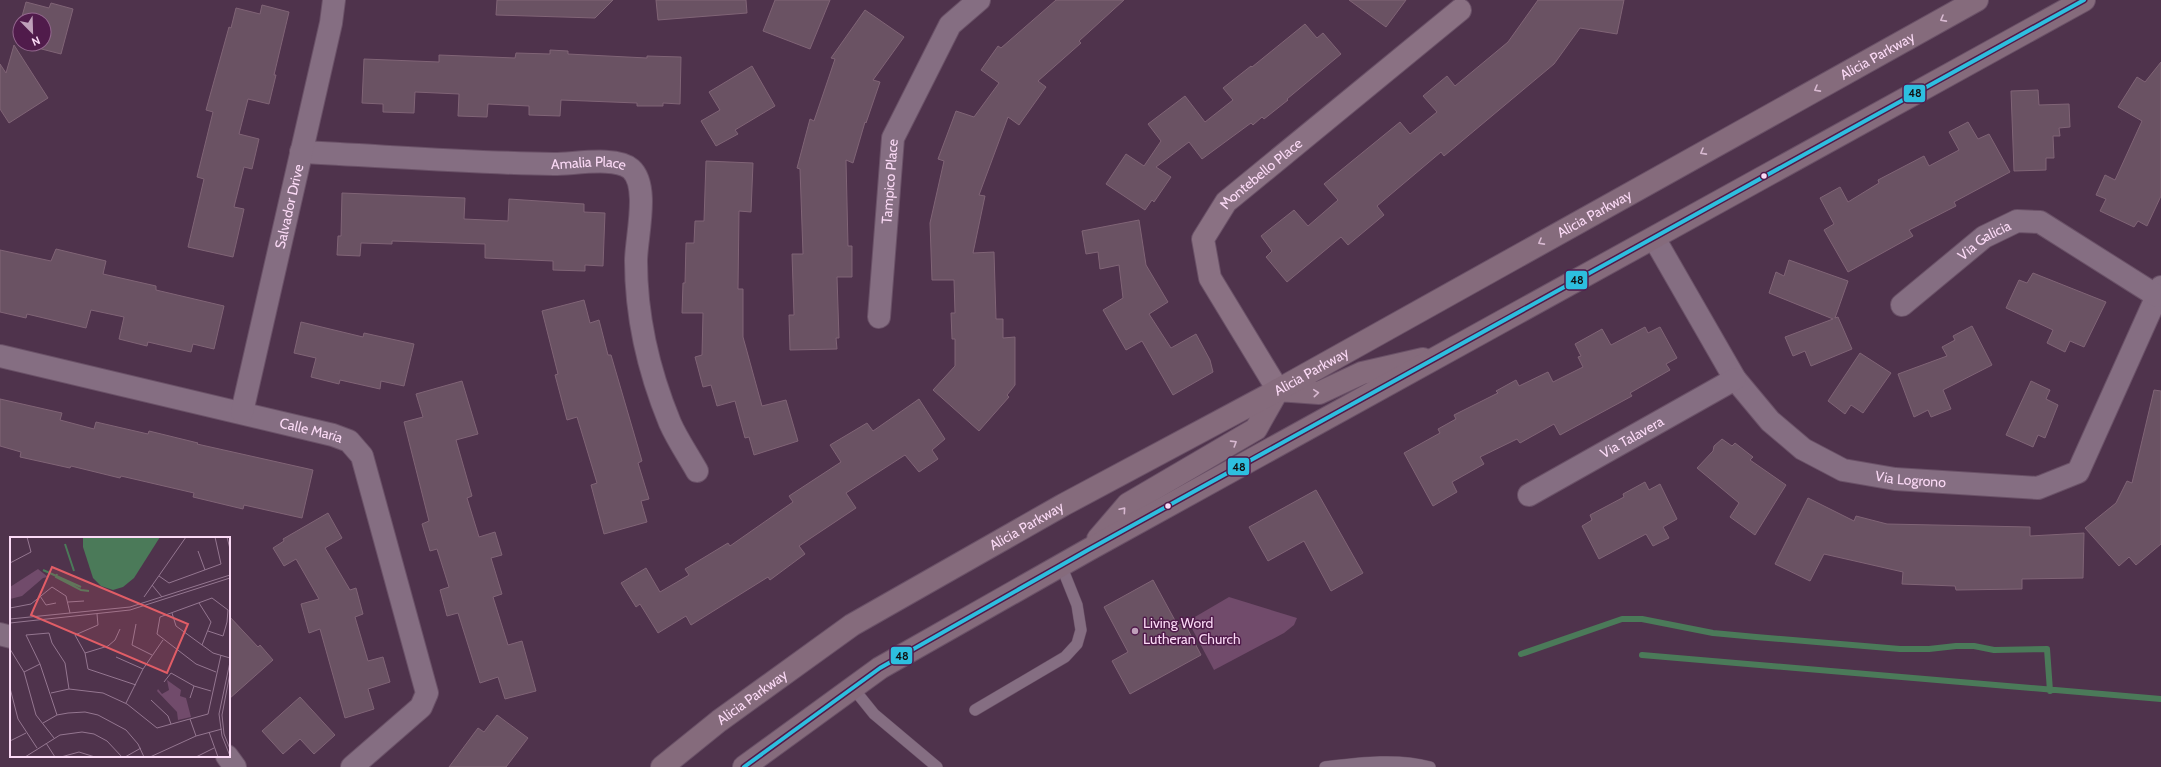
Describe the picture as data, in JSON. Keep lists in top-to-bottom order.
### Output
{
  "streets": {
    "main road": ["Alicia Parkway"],
    "street": [
      "Amalia Place",
      "Montebello Place",
      "Tampico Place",
      "Salvador Drive",
      "Via Galicia",
      "Calle Maria",
      "Via Talavera",
      "Via Logrono"
    ]
  },
  "crossings": [
    ["Alicia Parkway", "Montebello Place"],
    ["Amalia Place", "Salvador Drive"],
    ["Salvador Drive", "Calle Maria"],
    ["Via Galicia", "Via Logrono"],
    ["Via Talavera", "Via Logrono"]
  ],
  "places": ["Living Word Lutheran Church"],
  "lines": ["transit line 48"],
  "north": "bottom right"
}
